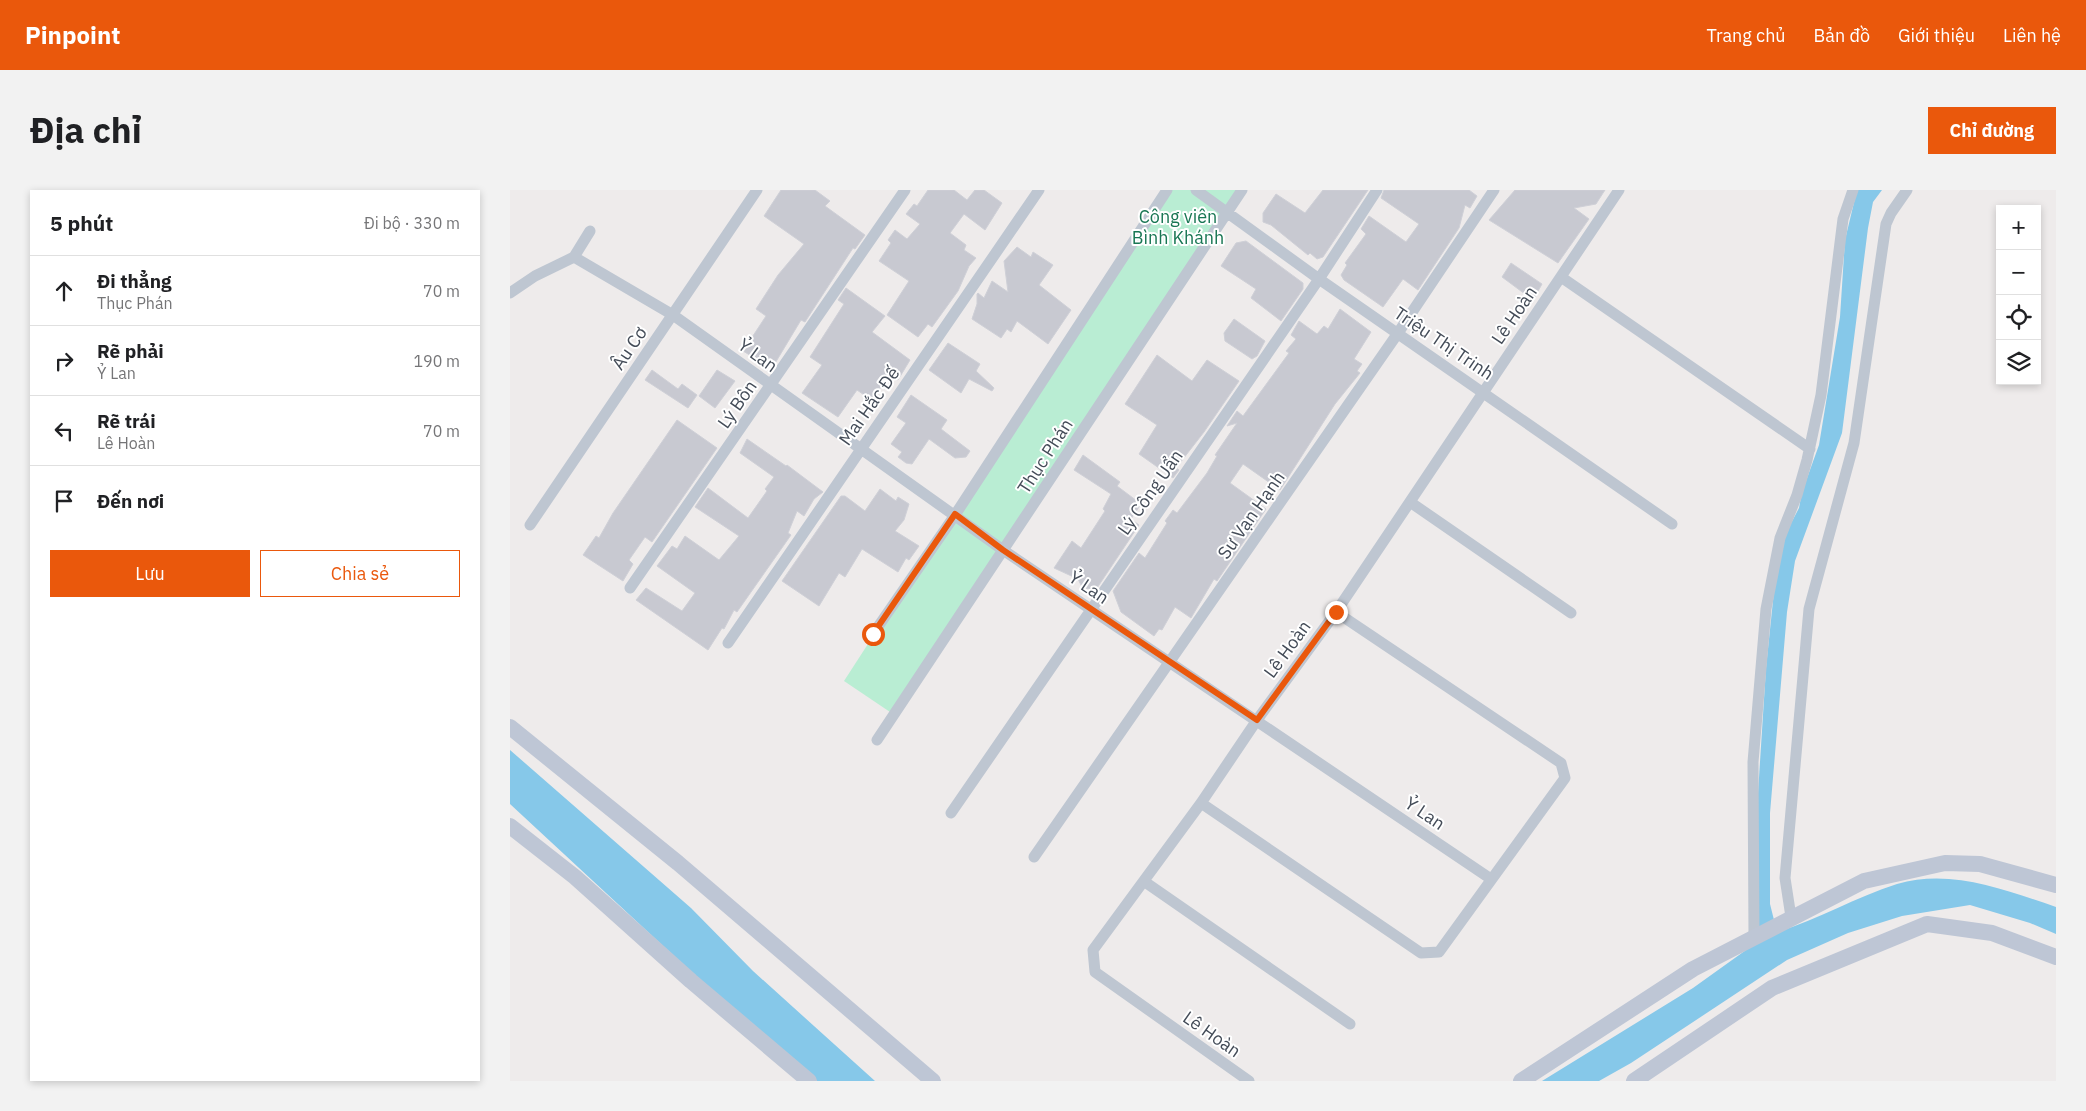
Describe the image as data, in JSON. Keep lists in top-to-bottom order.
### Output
{
  "streets": {
    "street": [
      "Lê Hoàn",
      "Triệu Thị Trinh",
      "Âu Cơ",
      "Ỷ Lan",
      "Lý Bôn",
      "Mai Hắc Đế",
      "Thục Phán",
      "Lý Công Uẩn",
      "Sư Vạn Hạnh"
    ]
  },
  "crossings": [
    ["Lê Hoàn", "Triệu Thị Trinh"],
    ["Lê Hoàn", "Ỷ Lan"],
    ["Triệu Thị Trinh", "Thục Phán"],
    ["Triệu Thị Trinh", "Lý Công Uẩn"],
    ["Triệu Thị Trinh", "Sư Vạn Hạnh"],
    ["Âu Cơ", "Ỷ Lan"],
    ["Ỷ Lan", "Lý Bôn"],
    ["Ỷ Lan", "Mai Hắc Đế"],
    ["Ỷ Lan", "Thục Phán"],
    ["Ỷ Lan", "Lý Công Uẩn"],
    ["Ỷ Lan", "Sư Vạn Hạnh"]
  ],
  "parks": ["Công viên Bình Khánh"],
  "page": {
    "header": "Pinpoint",
    "nav": [
      "Trang chủ",
      "Bản đồ",
      "Giới thiệu",
      "Liên hệ"
    ],
    "title": "Địa chỉ",
    "buttons": [
      "Chỉ đường",
      ["Lưu", "Chia sẻ"]
    ],
    "heading": ["5 phút", "Đi bộ · 330 m"],
    "map_buttons": ["+", "−"],
    "list": [
      ["Đi thẳng", "Thục Phán", "70 m"],
      ["Rẽ phải", "Ỷ Lan", "190 m"],
      ["Rẽ trái", "Lê Hoàn", "70 m"],
      "Đến nơi"
    ]
  }
}
